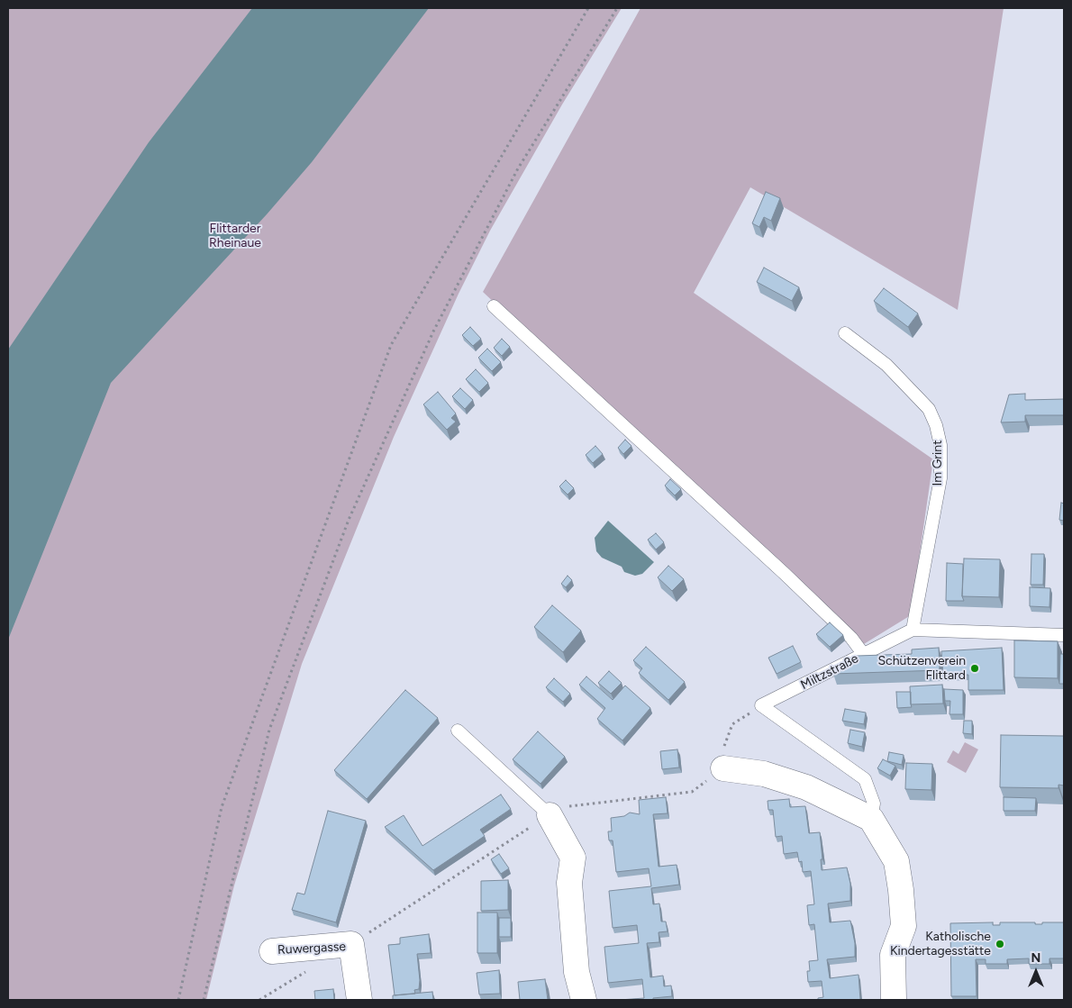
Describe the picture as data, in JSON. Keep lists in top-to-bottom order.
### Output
{
  "streets": {
    "street": ["Ruwergasse"],
    "lane": ["Im Grint", "Miltzstraße"]
  },
  "crossings": [
    ["Im Grint", "Miltzstraße"]
  ],
  "parks": ["Flittarder Rheinaue"],
  "places": ["Schützenverein Flittard", "Katholische Kindertagesstätte"],
  "north": "top"
}
